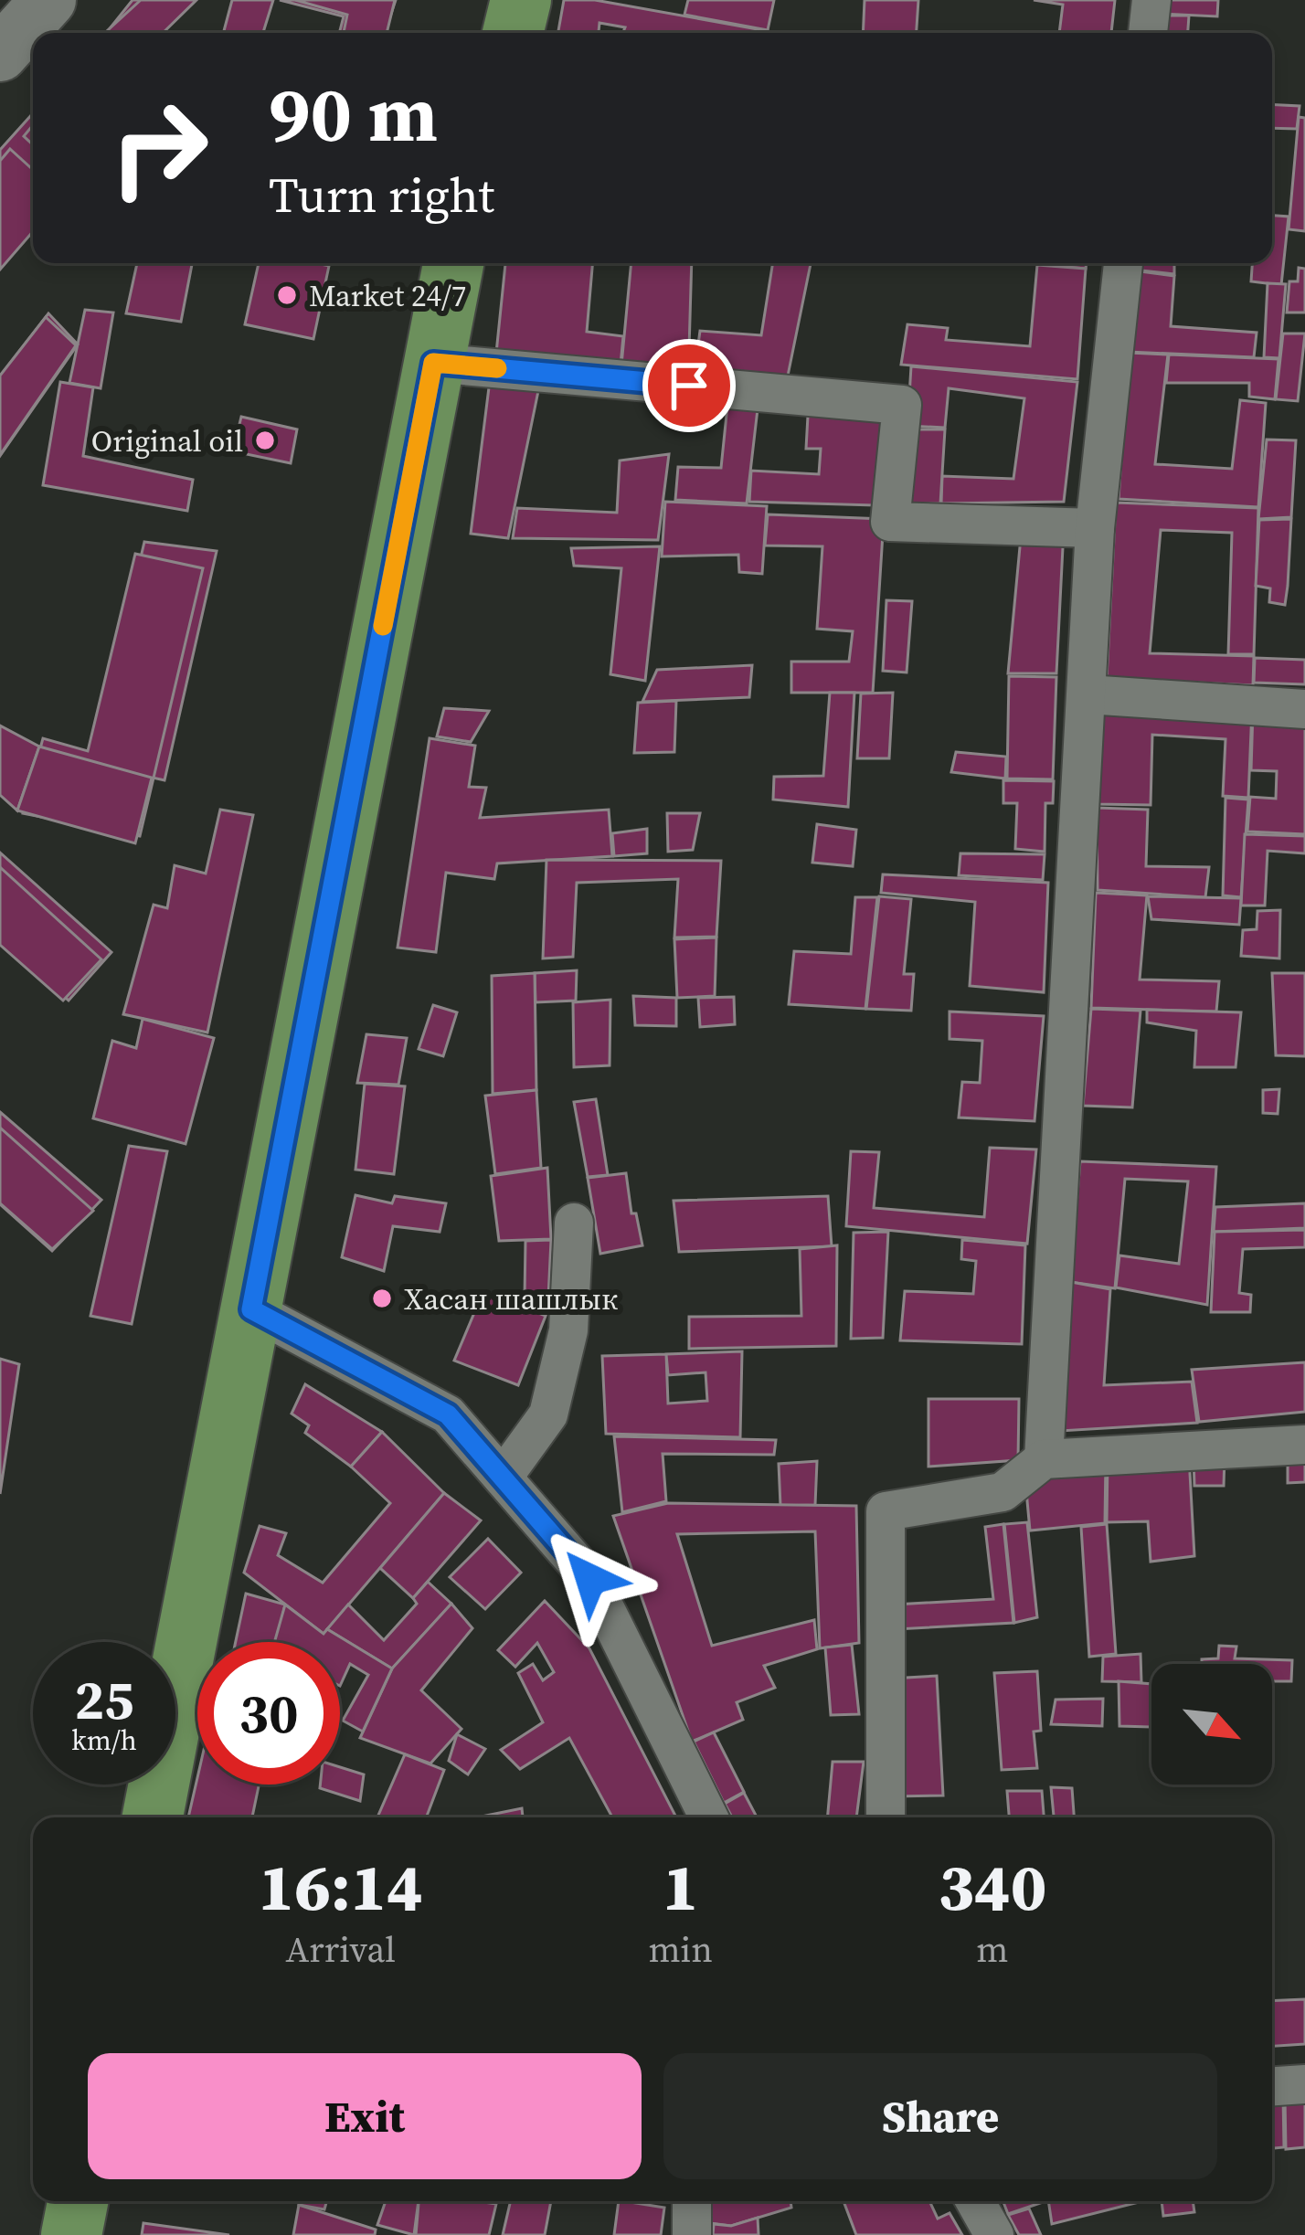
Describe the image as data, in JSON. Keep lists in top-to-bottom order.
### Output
{
  "places": ["Market 24/7", "Original oil", "Хасан шашлык"],
  "north": "bottom right",
  "page": {
    "turn": ["90 m", "Turn right"],
    "speed": "25 km/h",
    "limit": "30",
    "eta": [
      "16:14",
      "Arrival",
      "1",
      "min",
      "340",
      "m"
    ],
    "buttons": ["Exit", "Share"]
  }
}
